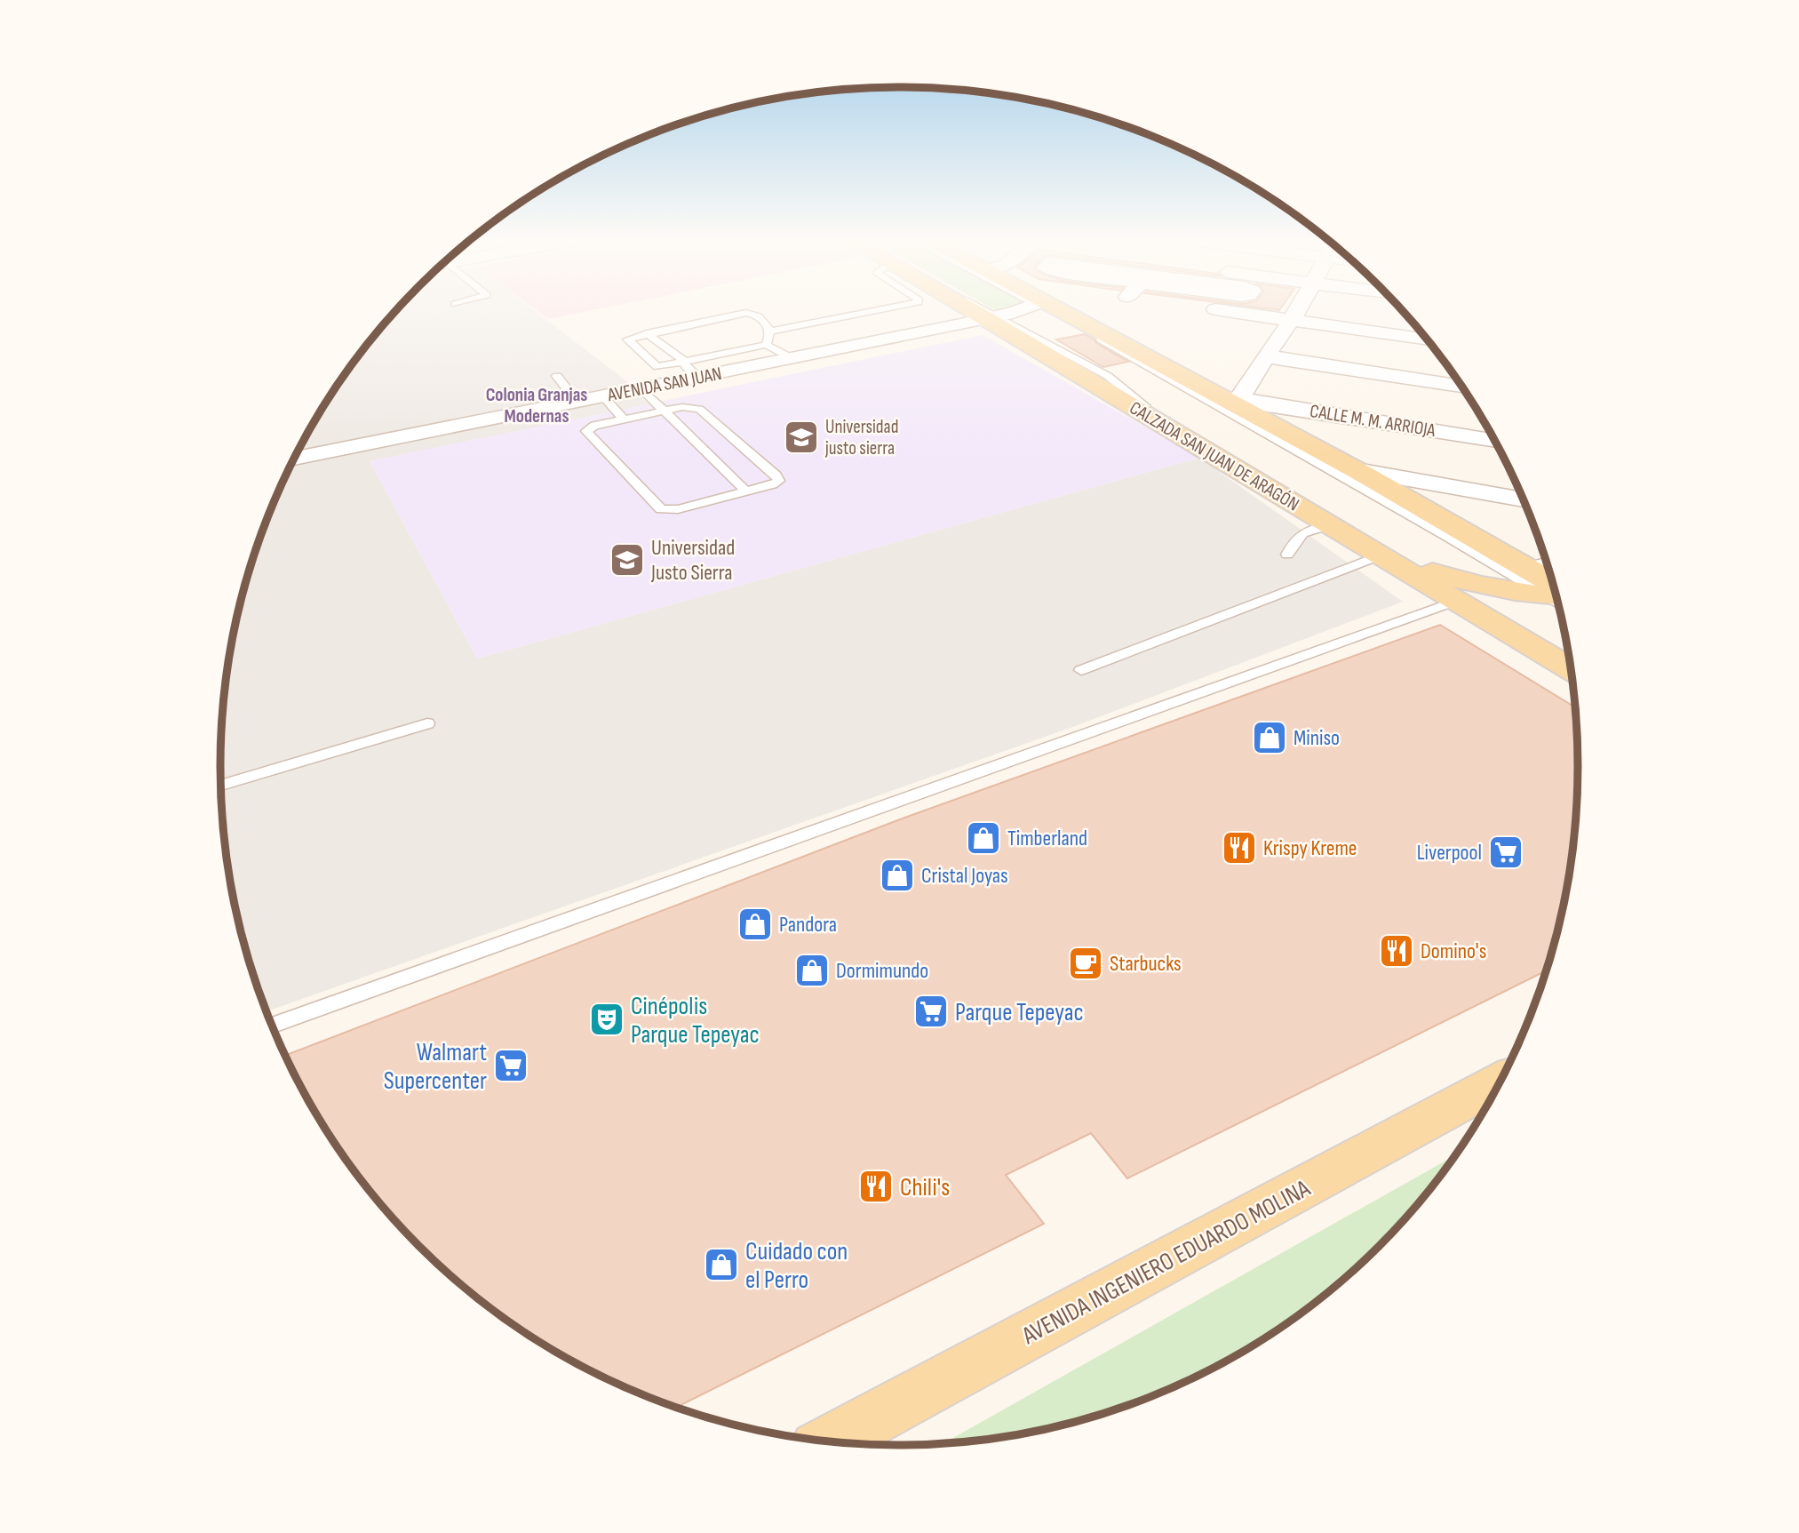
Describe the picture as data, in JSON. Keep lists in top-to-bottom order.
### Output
{
  "streets": {
    "main road": ["CALZADA SAN JUAN DE ARAGÓN", "AVENIDA INGENIERO EDUARDO MOLINA"],
    "street": ["AVENIDA SAN JUAN", "CALLE M. M. ARRIOJA"]
  },
  "crossings": [
    ["AVENIDA SAN JUAN", "CALZADA SAN JUAN DE ARAGÓN"]
  ],
  "districts": ["Colonia Granjas Modernas"],
  "places": {
    "school or university": ["Universidad justo sierra", "Universidad Justo Sierra"],
    "shop": [
      "Miniso",
      "Timberland",
      "Cristal Joyas",
      "Pandora",
      "Dormimundo",
      "Cuidado con el Perro"
    ],
    "restaurant": ["Krispy Kreme", "Domino's", "Chili's"],
    "supermarket": ["Liverpool", "Parque Tepeyac", "Walmart Supercenter"],
    "cafe": ["Starbucks"],
    "theatre": ["Cinépolis Parque Tepeyac"]
  }
}
